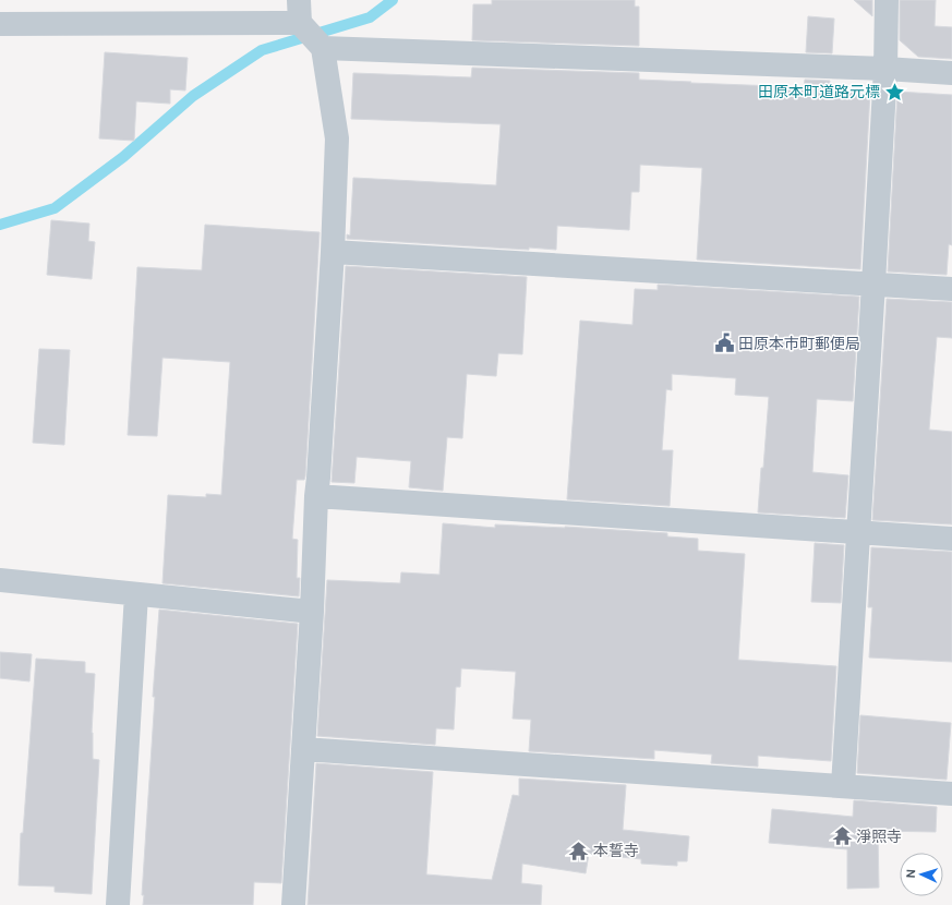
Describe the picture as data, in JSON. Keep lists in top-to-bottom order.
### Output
{
  "places": {
    "place": ["田原本町道路元標"],
    "public building": ["田原本市町郵便局"],
    "temple": ["淨照寺", "本誓寺"]
  },
  "north": "left"
}
